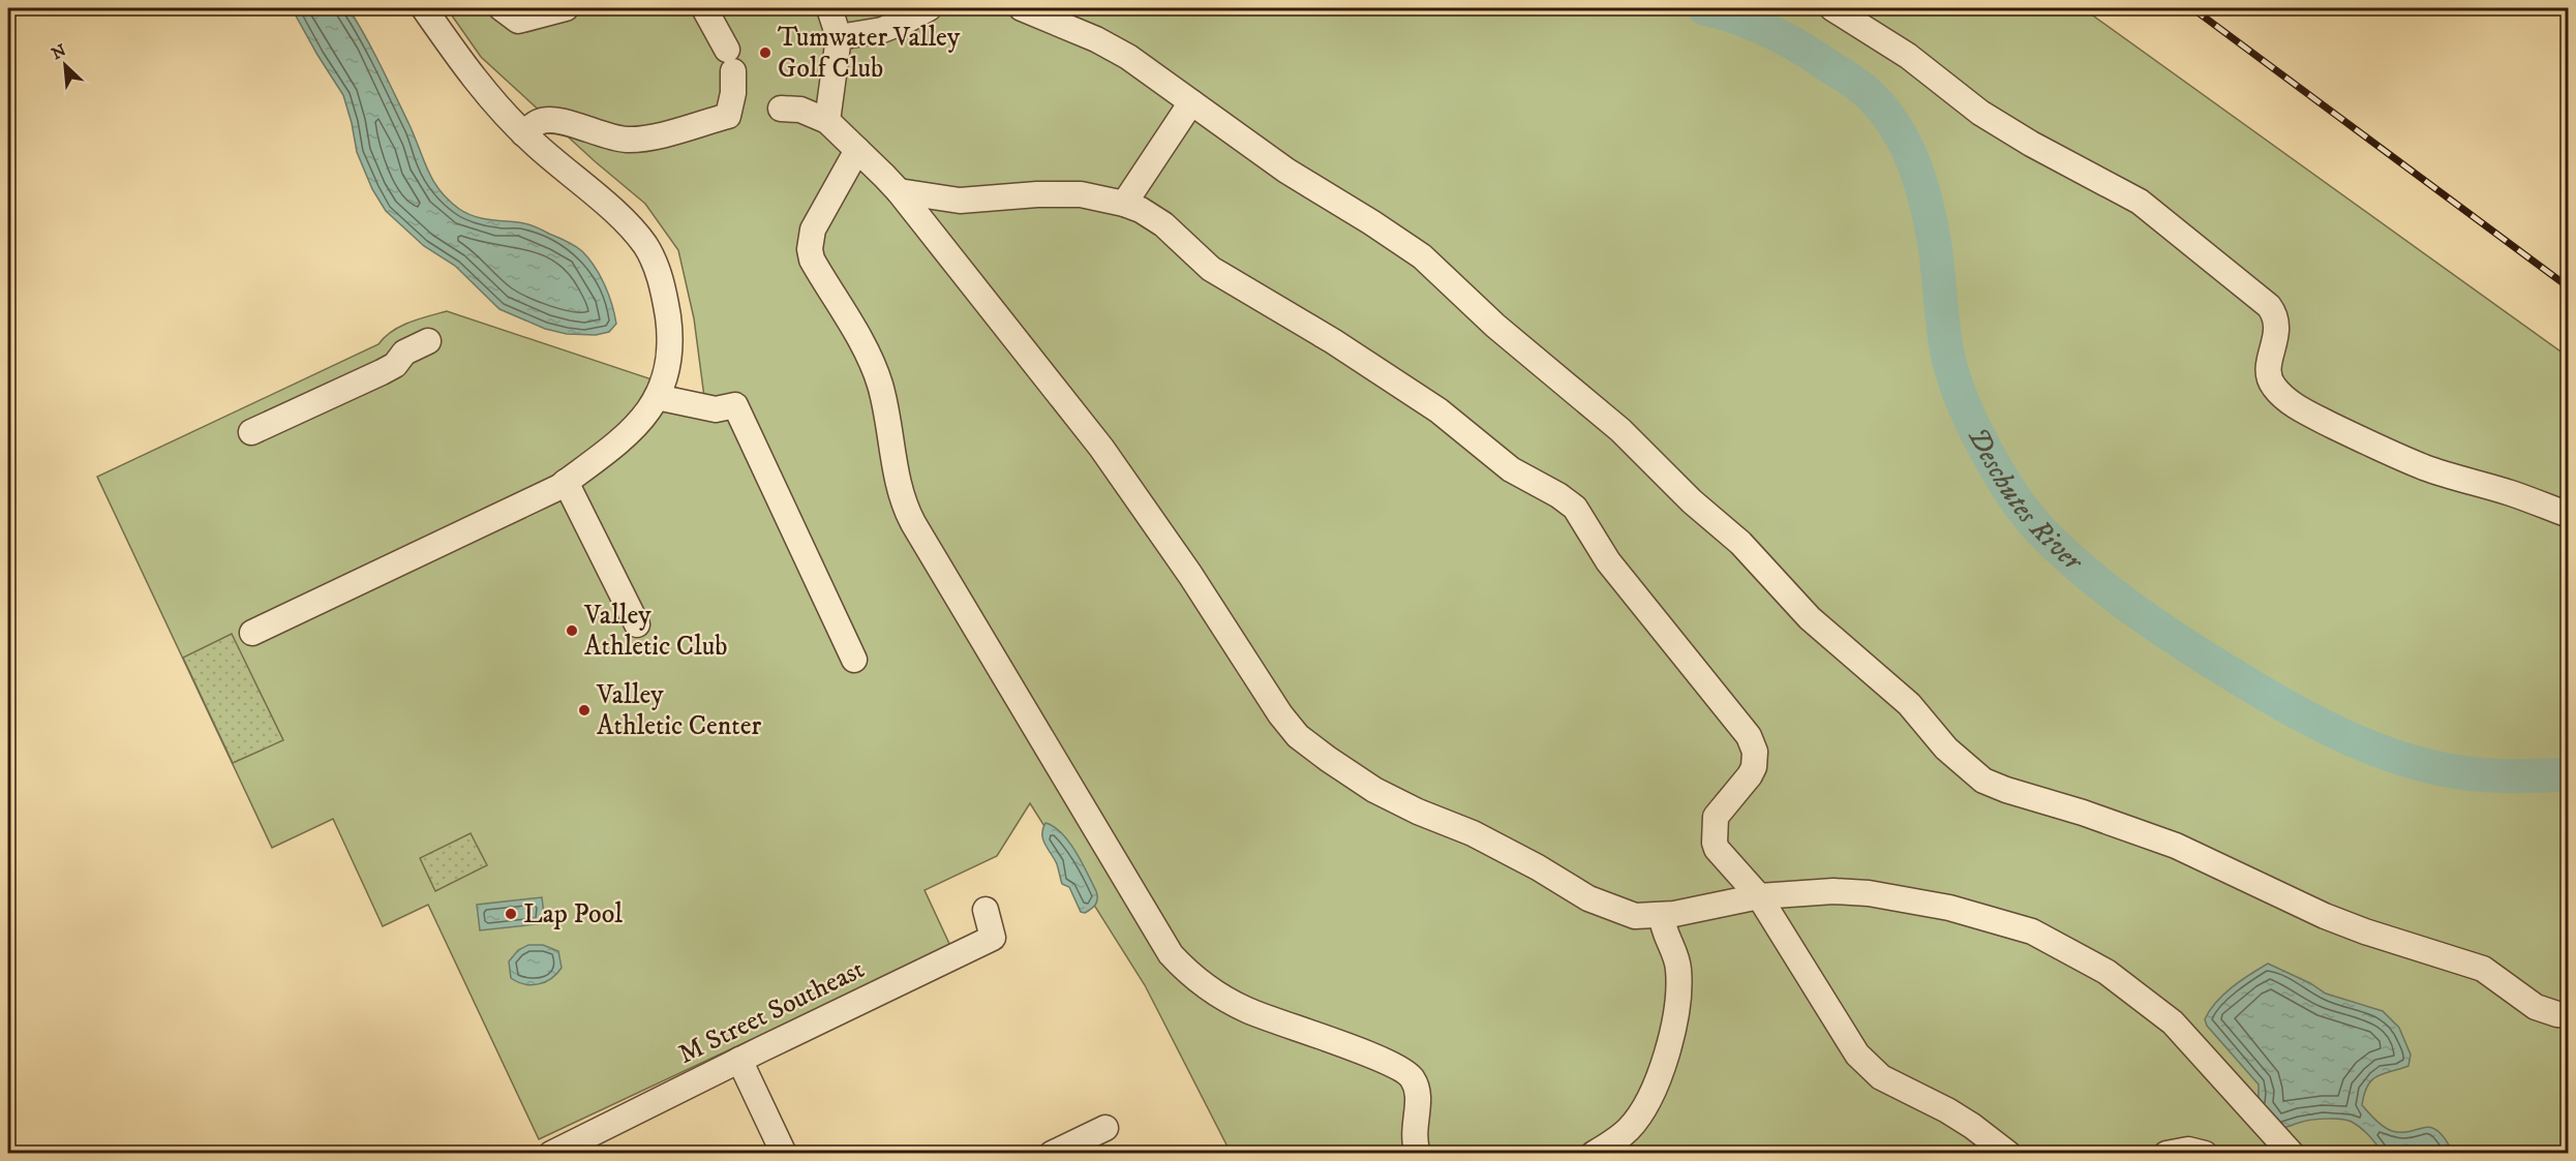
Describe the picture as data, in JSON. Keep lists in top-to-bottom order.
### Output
{
  "streets": {
    "street": ["M Street Southeast"]
  },
  "water": ["Deschutes River"],
  "places": [
    "Tumwater Valley Golf Club",
    "Valley Athletic Club",
    "Valley Athletic Center",
    "Lap Pool"
  ],
  "north": "top left"
}
